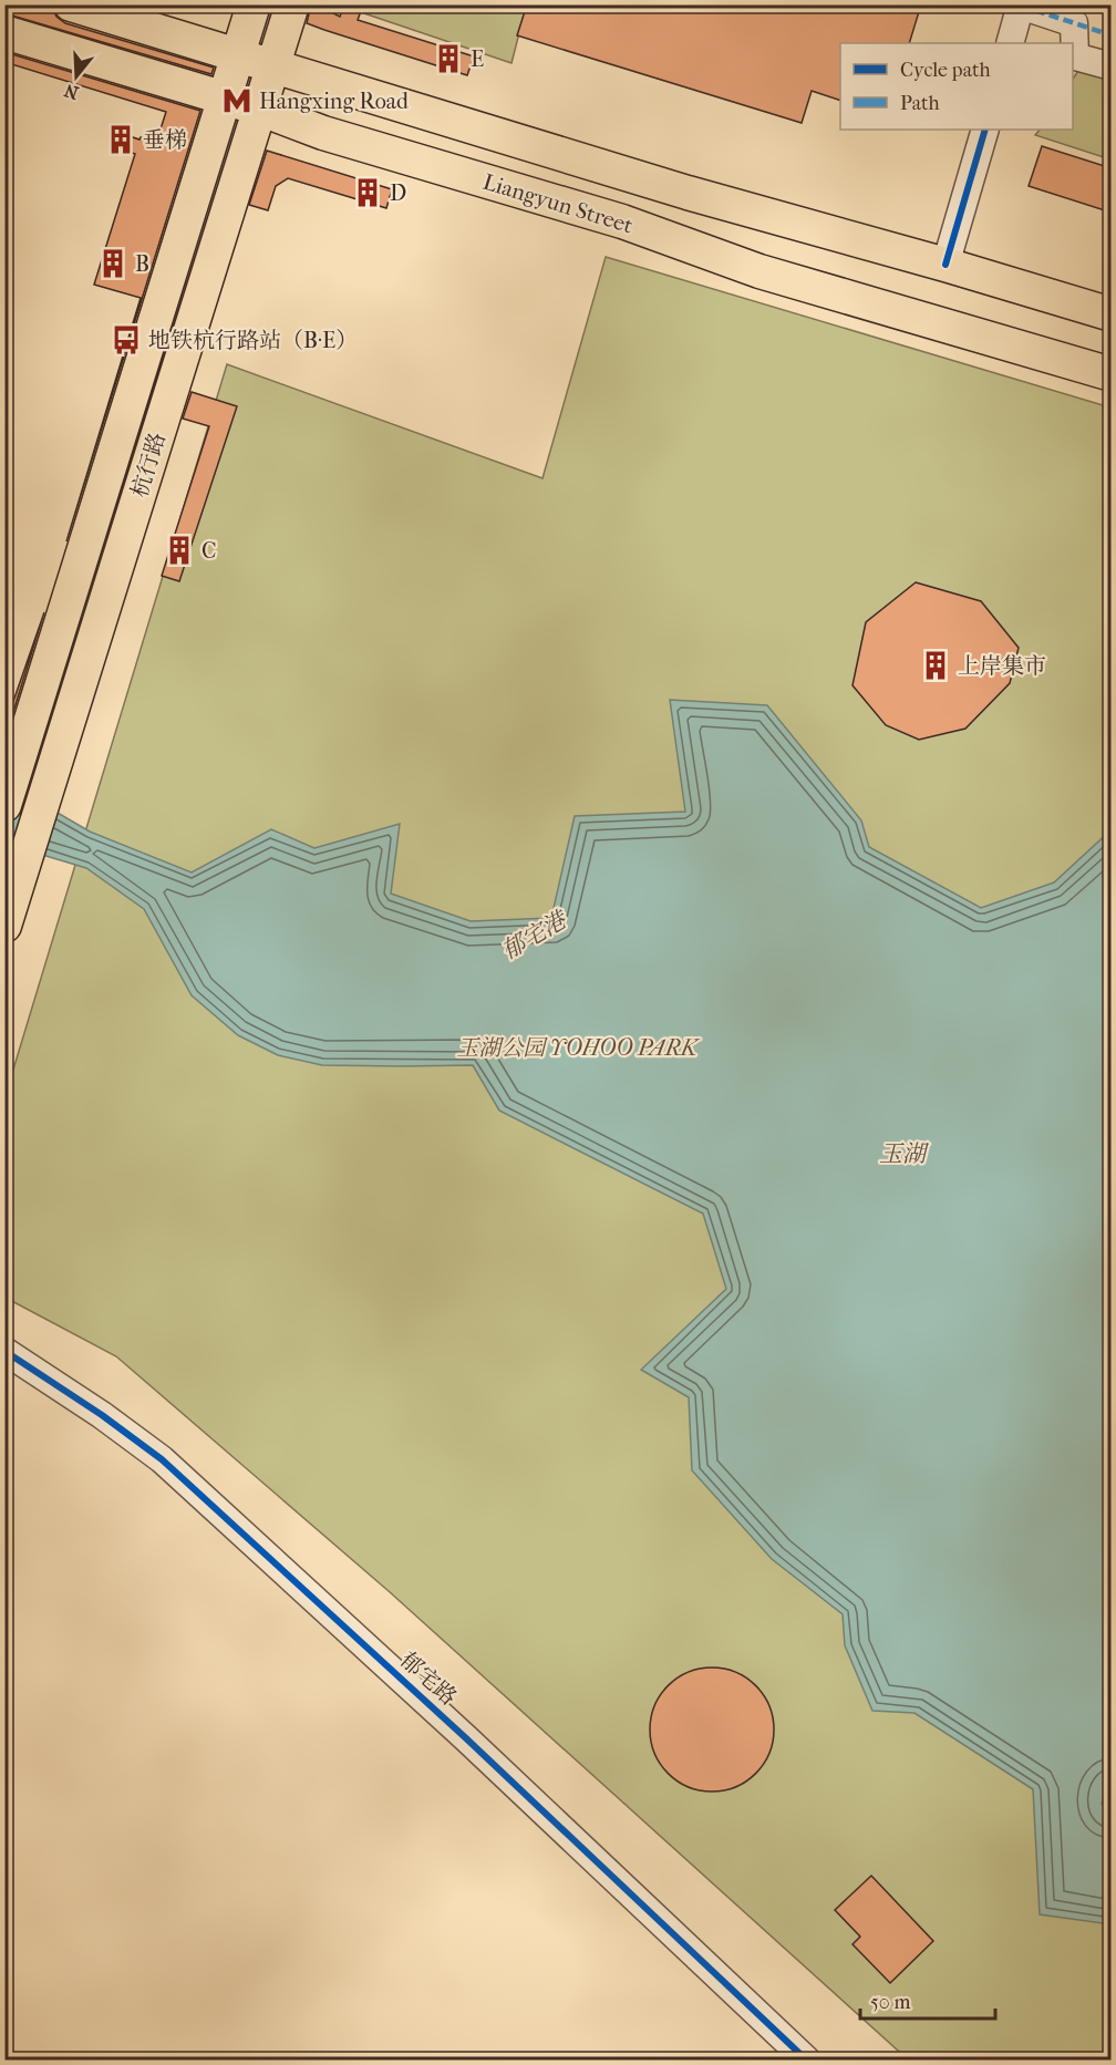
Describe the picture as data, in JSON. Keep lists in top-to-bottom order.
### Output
{
  "streets": {
    "main road": ["Liangyun Street", "杭行路"],
    "street": ["郁宅路"]
  },
  "crossings": [
    ["Liangyun Street", "杭行路"]
  ],
  "water": ["郁宅港", "玉湖"],
  "parks": ["玉湖公园 YOHOO PARK"],
  "places": {
    "building": [
      "E",
      "垂梯",
      "D",
      "B",
      "C",
      "上岸集市"
    ],
    "metro station": ["Hangxing Road"],
    "bus stop": ["地铁杭行路站（B·E）"]
  },
  "legend": ["Cycle path", "Path"],
  "scale_bar": "50 m",
  "north": "bottom"
}
